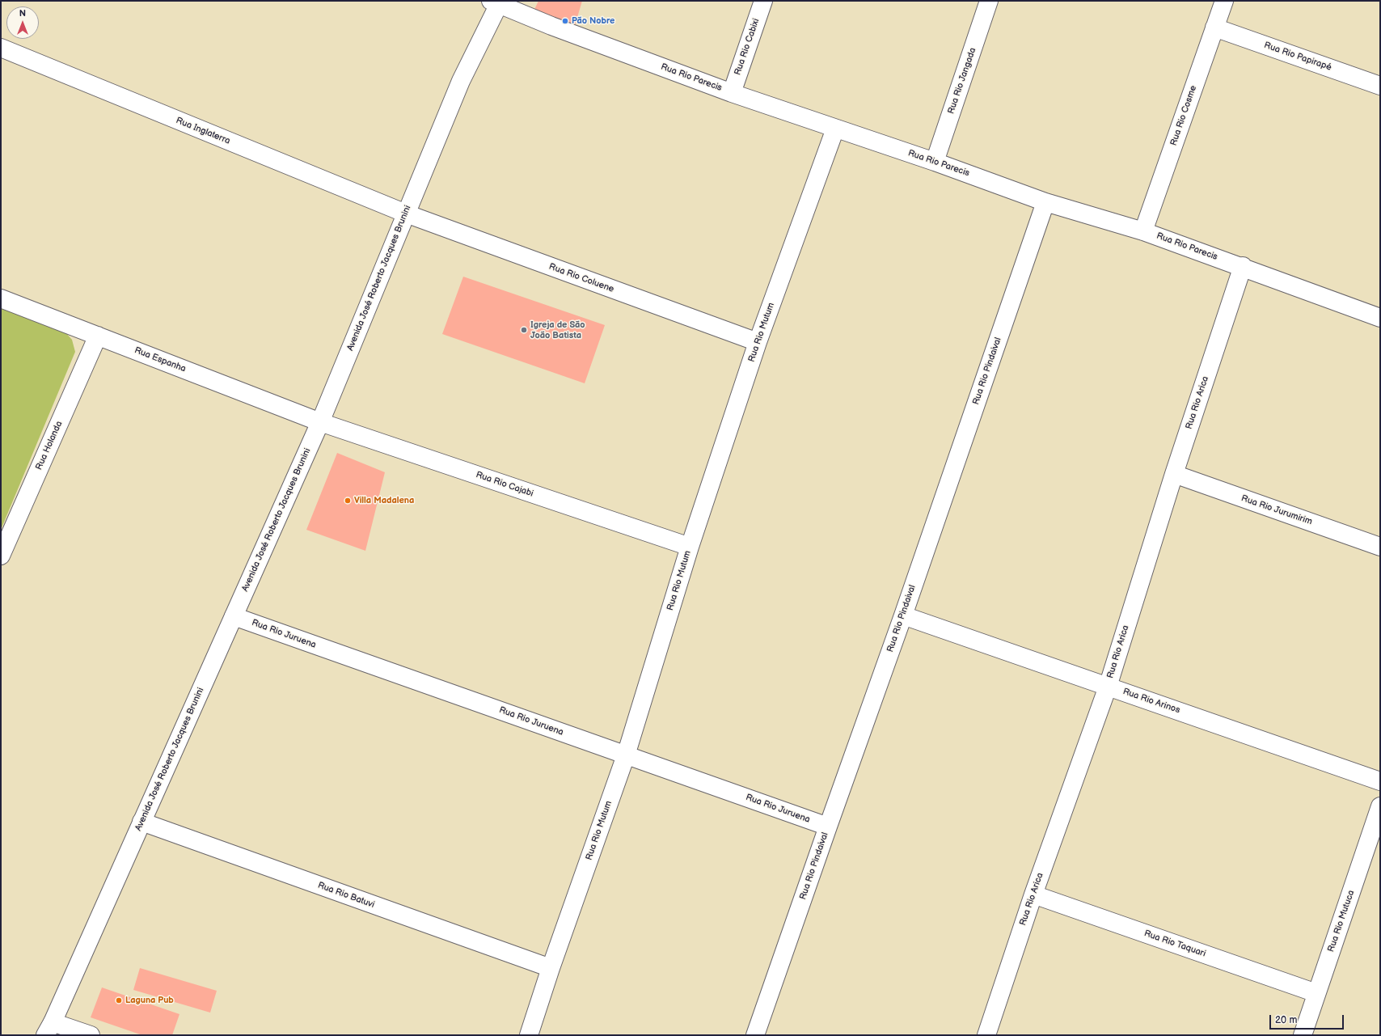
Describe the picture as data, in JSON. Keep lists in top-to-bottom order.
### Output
{
  "streets": {
    "street": [
      "Rua Rio Cabixi",
      "Rua Rio Papirapé",
      "Rua Rio Parecis",
      "Rua Rio Jangada",
      "Rua Rio Cosme",
      "Rua Inglaterra",
      "Avenida José Roberto Jacques Brunini",
      "Rua Rio Coluene",
      "Rua Rio Mutum",
      "Rua Espanha",
      "Rua Rio Pindaival",
      "Rua Rio Arica",
      "Rua Holanda",
      "Rua Rio Cajabi",
      "Rua Rio Jurumirim",
      "Rua Rio Juruena",
      "Rua Rio Arinos",
      "Rua Rio Batuvi",
      "Rua Rio Mutuca",
      "Rua Rio Taquari"
    ]
  },
  "crossings": [
    ["Rua Rio Cabixi", "Rua Rio Parecis"],
    ["Rua Rio Papirapé", "Rua Rio Cosme"],
    ["Rua Rio Parecis", "Rua Rio Jangada"],
    ["Rua Rio Parecis", "Rua Rio Cosme"],
    ["Rua Rio Parecis", "Avenida José Roberto Jacques Brunini"],
    ["Rua Rio Parecis", "Rua Rio Mutum"],
    ["Rua Rio Parecis", "Rua Rio Pindaival"],
    ["Rua Rio Parecis", "Rua Rio Arica"],
    ["Rua Inglaterra", "Avenida José Roberto Jacques Brunini"],
    ["Rua Inglaterra", "Rua Rio Coluene"],
    ["Avenida José Roberto Jacques Brunini", "Rua Rio Coluene"],
    ["Avenida José Roberto Jacques Brunini", "Rua Espanha"],
    ["Avenida José Roberto Jacques Brunini", "Rua Rio Cajabi"],
    ["Avenida José Roberto Jacques Brunini", "Rua Rio Juruena"],
    ["Avenida José Roberto Jacques Brunini", "Rua Rio Batuvi"],
    ["Rua Rio Coluene", "Rua Rio Mutum"],
    ["Rua Rio Mutum", "Rua Rio Cajabi"],
    ["Rua Rio Mutum", "Rua Rio Juruena"],
    ["Rua Rio Mutum", "Rua Rio Batuvi"],
    ["Rua Espanha", "Rua Holanda"],
    ["Rua Espanha", "Rua Rio Cajabi"],
    ["Rua Rio Pindaival", "Rua Rio Juruena"],
    ["Rua Rio Pindaival", "Rua Rio Arinos"],
    ["Rua Rio Arica", "Rua Rio Jurumirim"],
    ["Rua Rio Arica", "Rua Rio Arinos"],
    ["Rua Rio Arica", "Rua Rio Taquari"],
    ["Rua Rio Mutuca", "Rua Rio Taquari"]
  ],
  "places": [
    "Pão Nobre",
    "Igreja de São João Batista",
    "Villa Madalena",
    "Laguna Pub"
  ],
  "scale_bar": "20 m",
  "north": "top"
}
